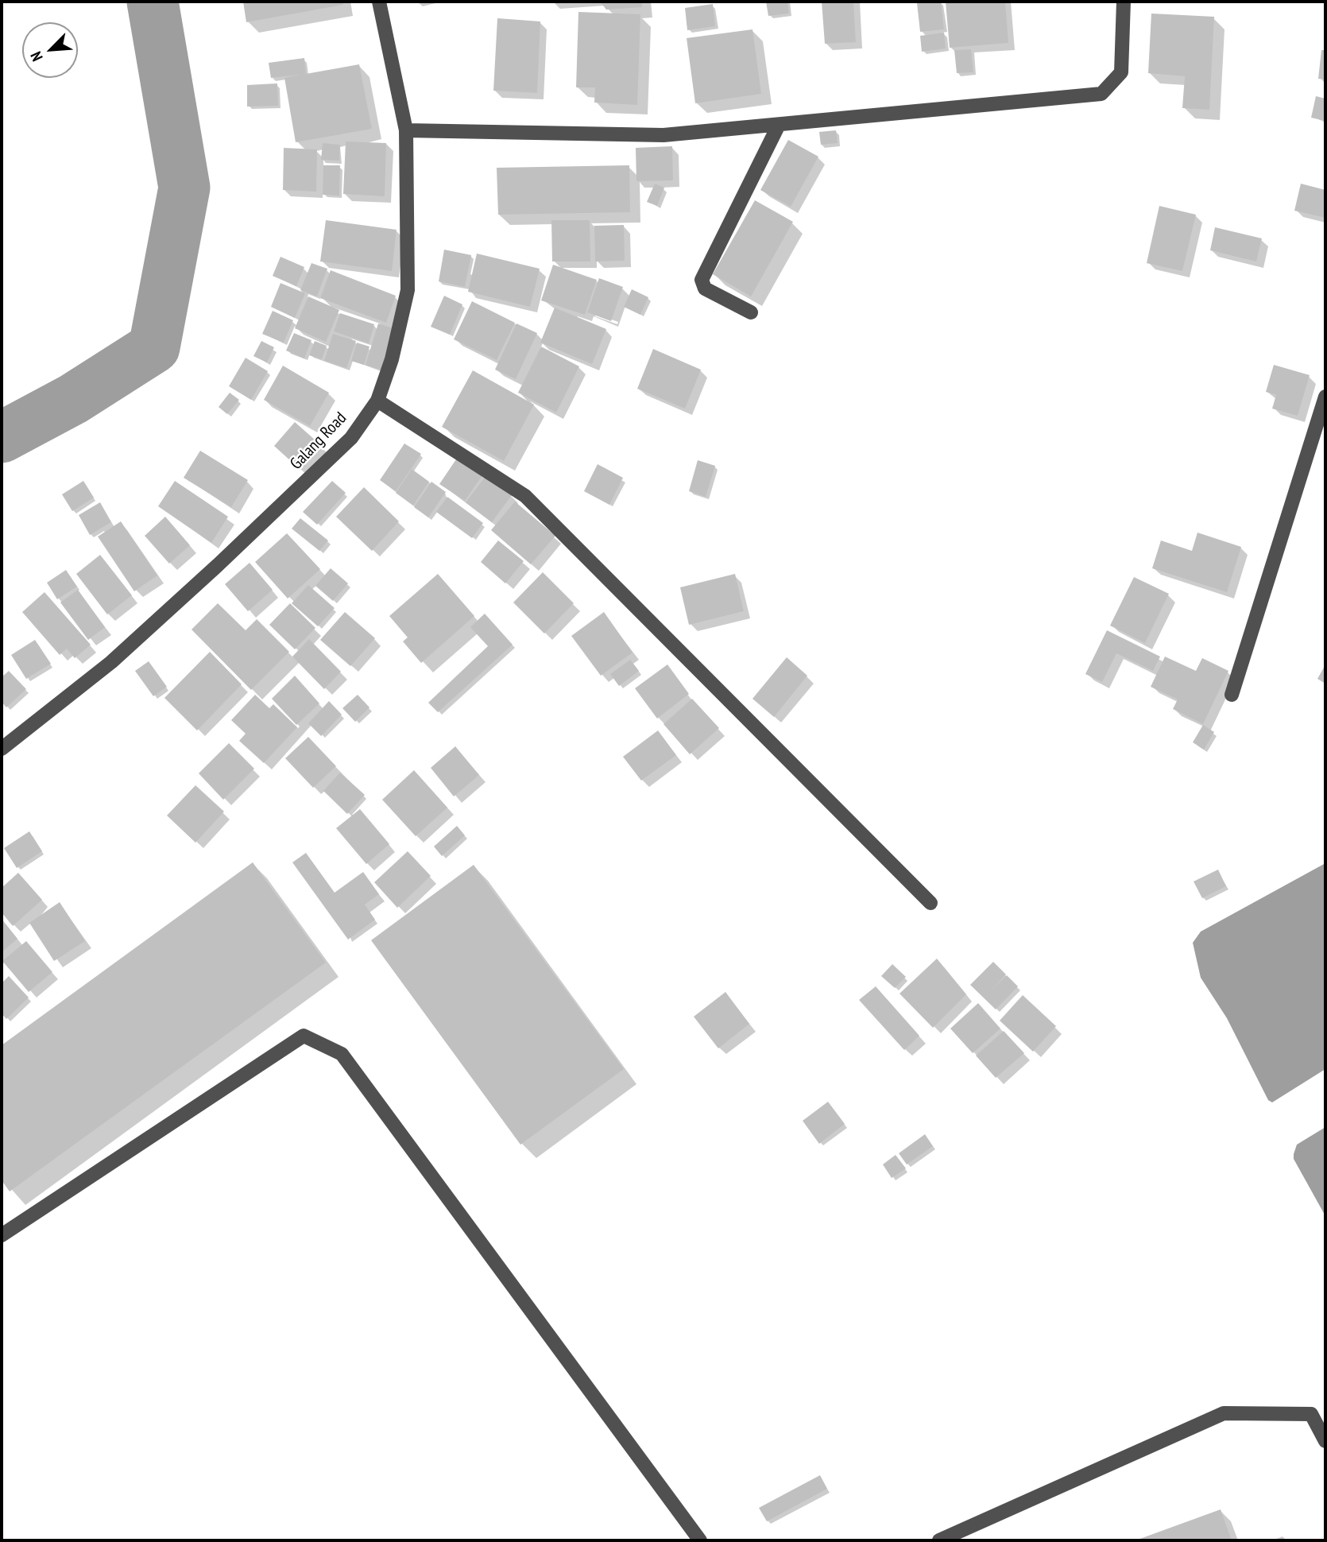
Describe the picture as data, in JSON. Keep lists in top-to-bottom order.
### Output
{
  "streets": {
    "street": ["Galang Road"]
  },
  "north": "bottom left"
}
